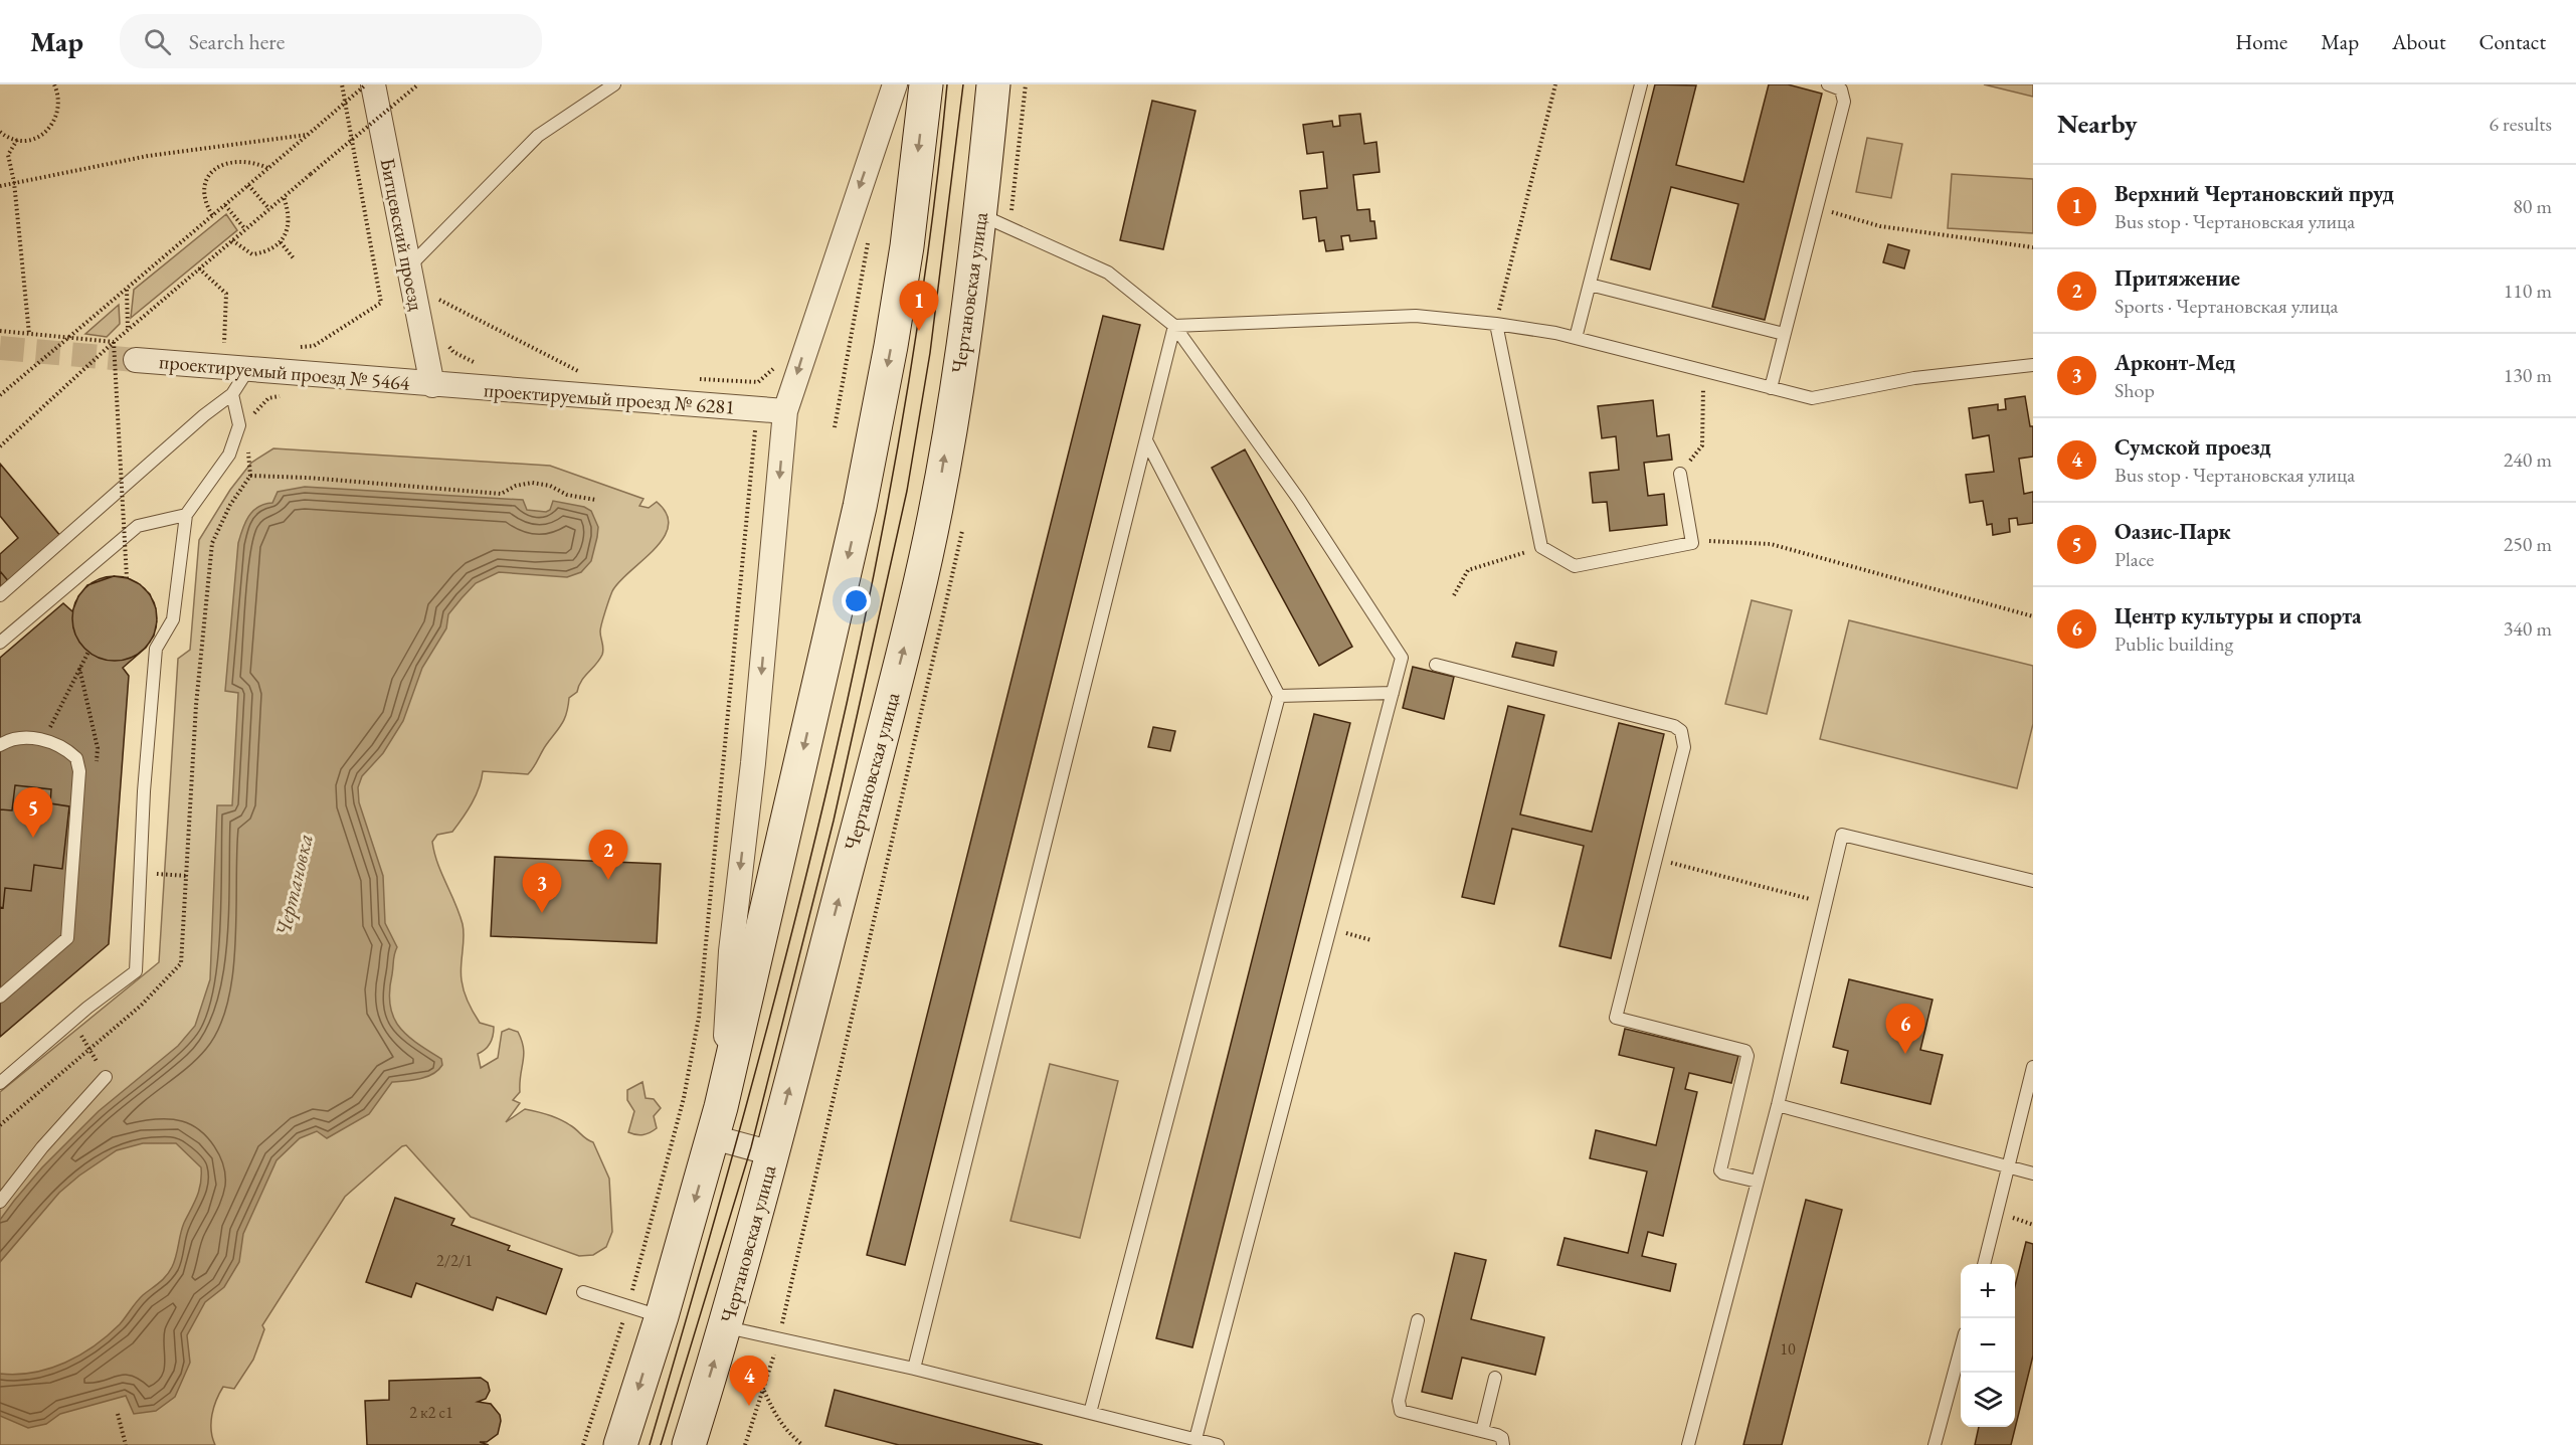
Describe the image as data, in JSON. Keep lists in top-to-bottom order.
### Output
{
  "streets": {
    "main road": ["Чертановская улица"],
    "street": ["Битцевский проезд", "проектируемый проезд № 5464", "проектируемый проезд № 6281"]
  },
  "crossings": [
    ["Битцевский проезд", "проектируемый проезд № 5464"],
    ["Битцевский проезд", "проектируемый проезд № 6281"],
    ["проектируемый проезд № 5464", "проектируемый проезд № 6281"]
  ],
  "water": ["Чертановка"],
  "house_numbers": ["2/2/1", "10", "2 к2 с1"],
  "page": {
    "header": "Map",
    "search": "Search here",
    "nav": [
      "Home",
      "Map",
      "About",
      "Contact"
    ],
    "heading": ["Nearby", "6 results"],
    "list": [
      {
        "mark": "1",
        "name": "Верхний Чертановский пруд",
        "note": "Bus stop · Чертановская улица",
        "value": "80 m"
      },
      {
        "mark": "2",
        "name": "Притяжение",
        "note": "Sports · Чертановская улица",
        "value": "110 m"
      },
      {
        "mark": "3",
        "name": "Арконт-Мед",
        "note": "Shop",
        "value": "130 m"
      },
      {
        "mark": "4",
        "name": "Сумской проезд",
        "note": "Bus stop · Чертановская улица",
        "value": "240 m"
      },
      {
        "mark": "5",
        "name": "Оазис-Парк",
        "note": "Place",
        "value": "250 m"
      },
      {
        "mark": "6",
        "name": "Центр культуры и спорта",
        "note": "Public building",
        "value": "340 m"
      }
    ],
    "pins": [
      "1",
      "5",
      "2",
      "3",
      "6",
      "4"
    ],
    "map_buttons": ["+", "−"]
  }
}
